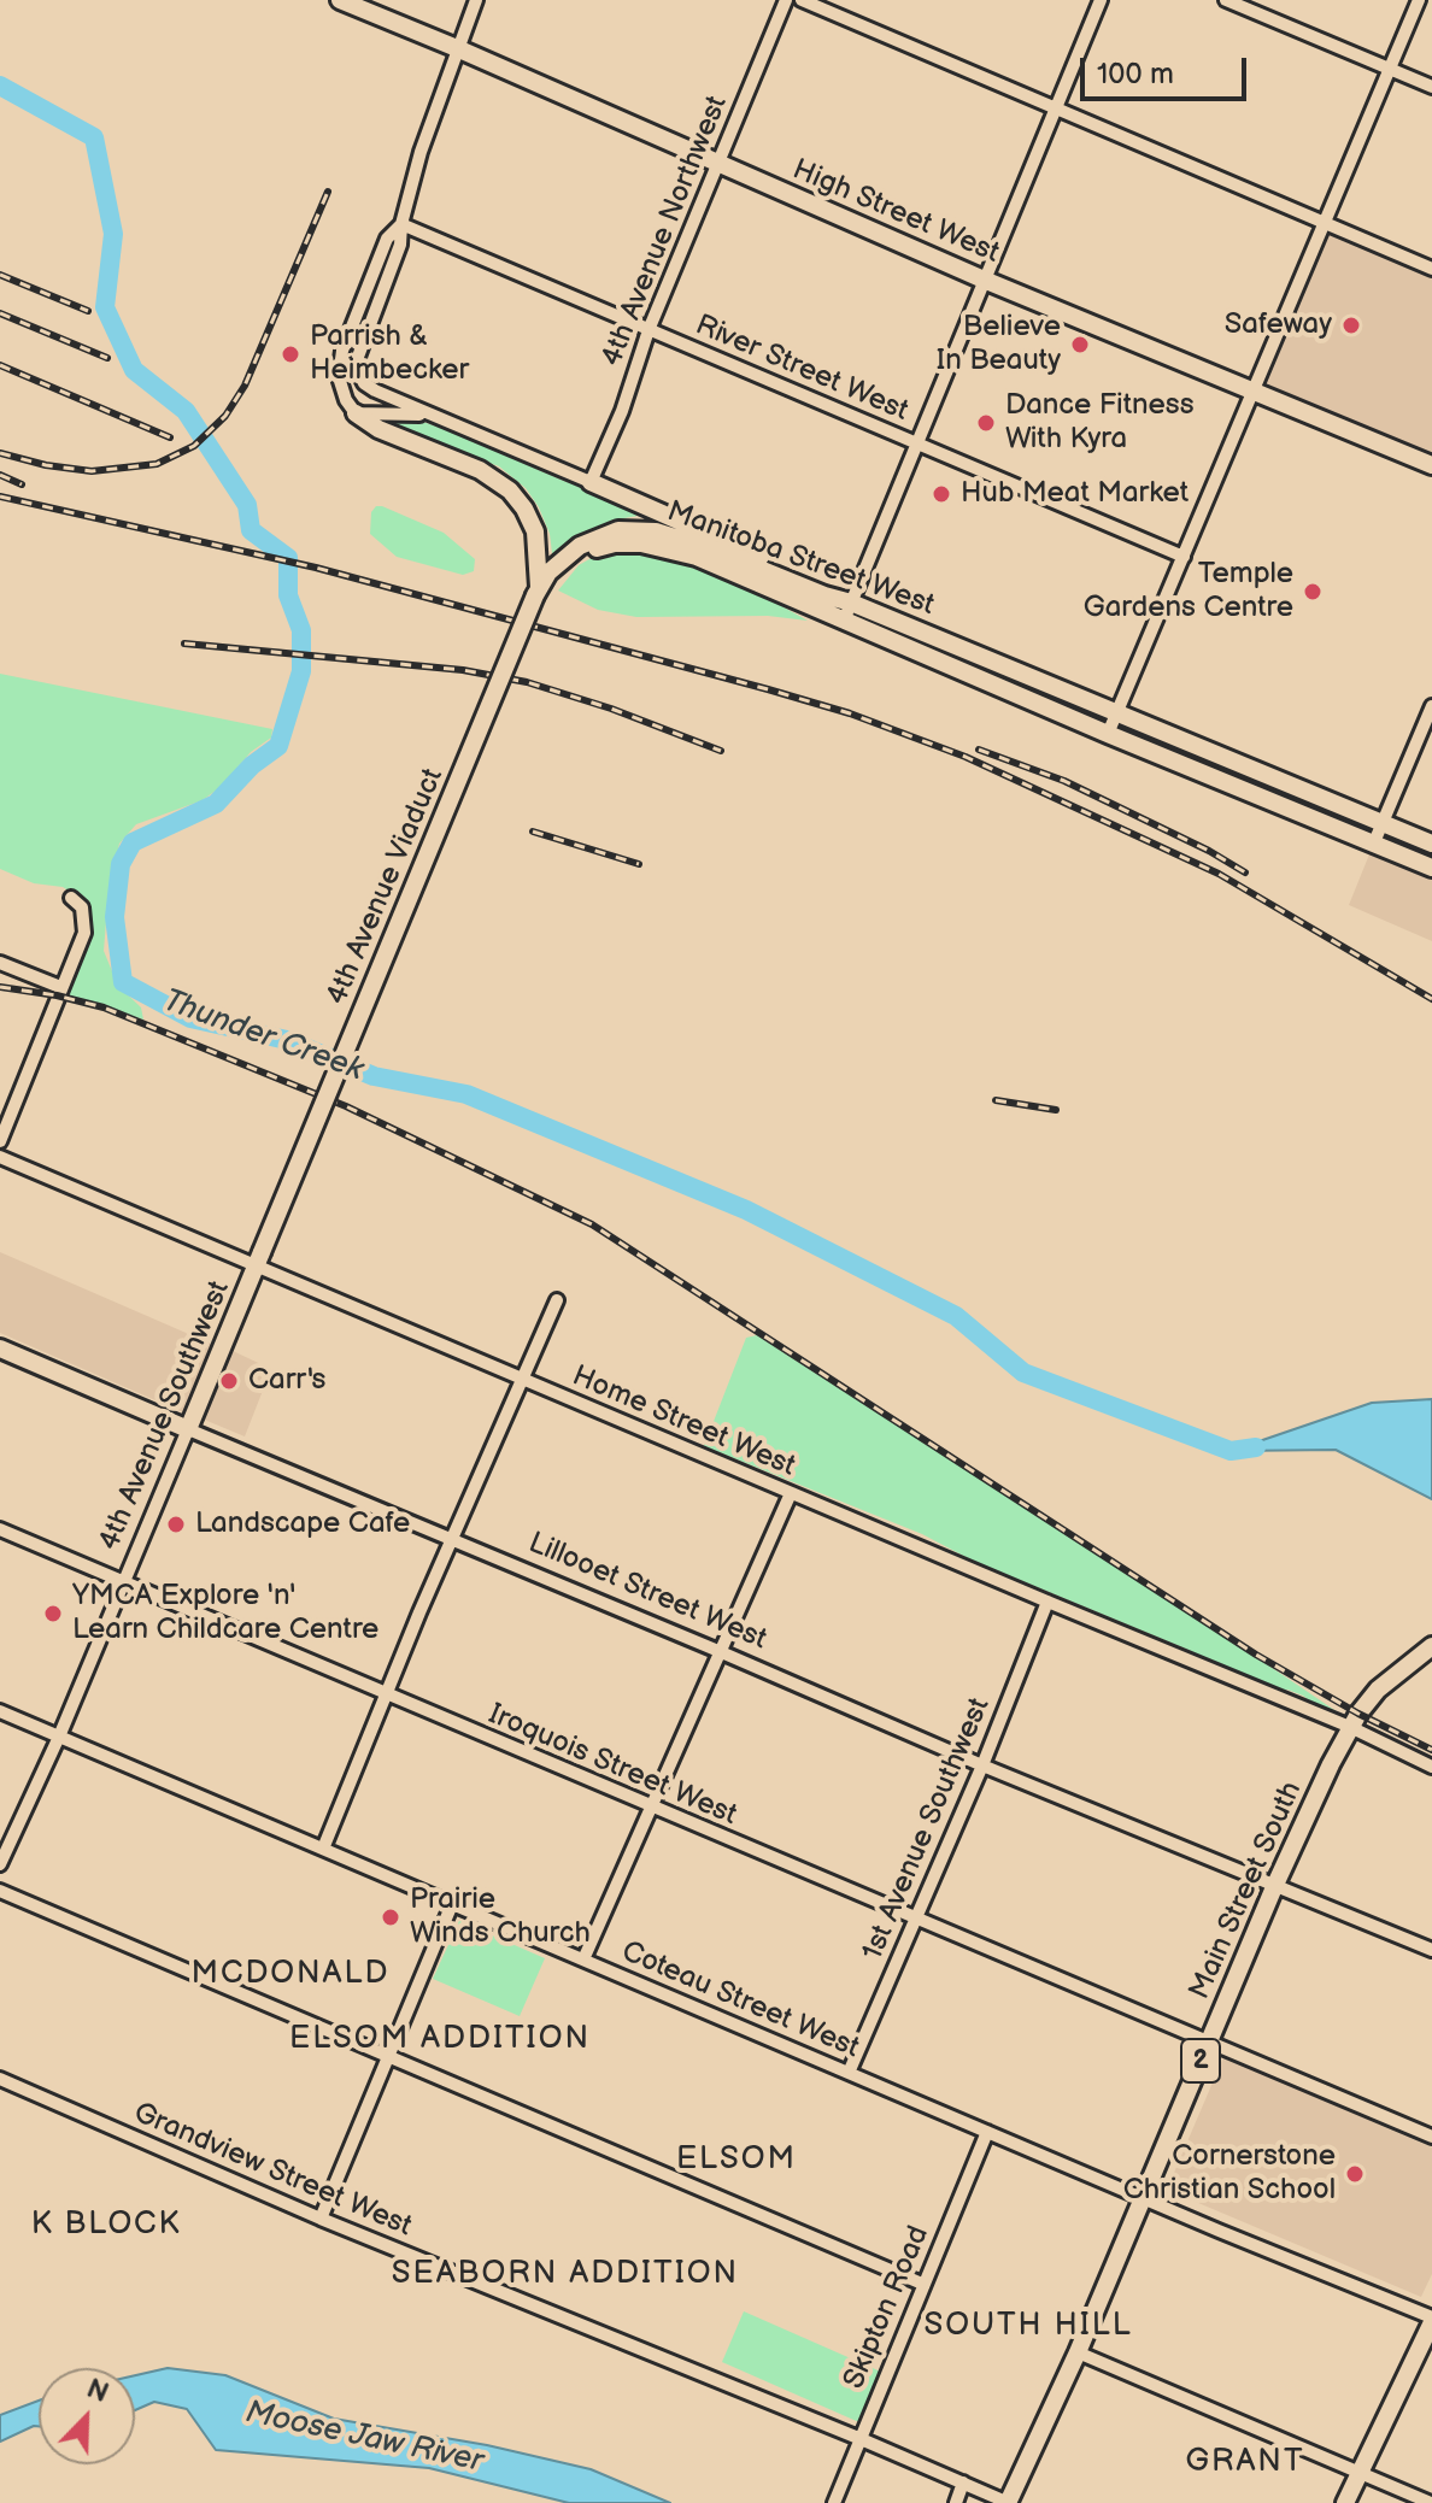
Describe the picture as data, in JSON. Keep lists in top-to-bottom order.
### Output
{
  "streets": {
    "main road": [
      "High Street West",
      "Manitoba Street West",
      "4th Avenue Viaduct",
      "4th Avenue Southwest",
      "Lillooet Street West",
      "Main Street South",
      "2"
    ],
    "street": [
      "4th Avenue Northwest",
      "River Street West",
      "Home Street West",
      "Iroquois Street West",
      "1st Avenue Southwest",
      "Coteau Street West",
      "Grandview Street West",
      "Skipton Road"
    ]
  },
  "crossings": [
    ["High Street West", "4th Avenue Northwest"],
    ["4th Avenue Northwest", "River Street West"],
    ["Manitoba Street West", "4th Avenue Viaduct"],
    ["4th Avenue Viaduct", "4th Avenue Southwest"],
    ["4th Avenue Viaduct", "Home Street West"],
    ["4th Avenue Southwest", "Home Street West"],
    ["4th Avenue Southwest", "Lillooet Street West"],
    ["4th Avenue Southwest", "Iroquois Street West"],
    ["4th Avenue Southwest", "Coteau Street West"],
    ["Home Street West", "1st Avenue Southwest"],
    ["Home Street West", "Main Street South"],
    ["Lillooet Street West", "1st Avenue Southwest"],
    ["Lillooet Street West", "Main Street South"],
    ["Iroquois Street West", "1st Avenue Southwest"],
    ["Iroquois Street West", "Main Street South"],
    ["1st Avenue Southwest", "Coteau Street West"],
    ["Main Street South", "Coteau Street West"],
    ["Main Street South", "Grandview Street West"],
    ["Coteau Street West", "Skipton Road"],
    ["Grandview Street West", "Skipton Road"]
  ],
  "districts": [
    "MCDONALD",
    "ELSOM ADDITION",
    "ELSOM",
    "K BLOCK",
    "SEABORN ADDITION",
    "SOUTH HILL",
    "GRANT"
  ],
  "water": ["Thunder Creek", "Moose Jaw River"],
  "places": [
    "Safeway",
    "Believe In Beauty",
    "Parrish & Heimbecker",
    "Dance Fitness With Kyra",
    "Hub Meat Market",
    "Temple Gardens Centre",
    "Carr's",
    "Landscape Cafe",
    "YMCA Explore 'n' Learn Childcare Centre",
    "Prairie Winds Church",
    "Cornerstone Christian School"
  ],
  "scale_bar": "100 m",
  "north": "top right"
}
